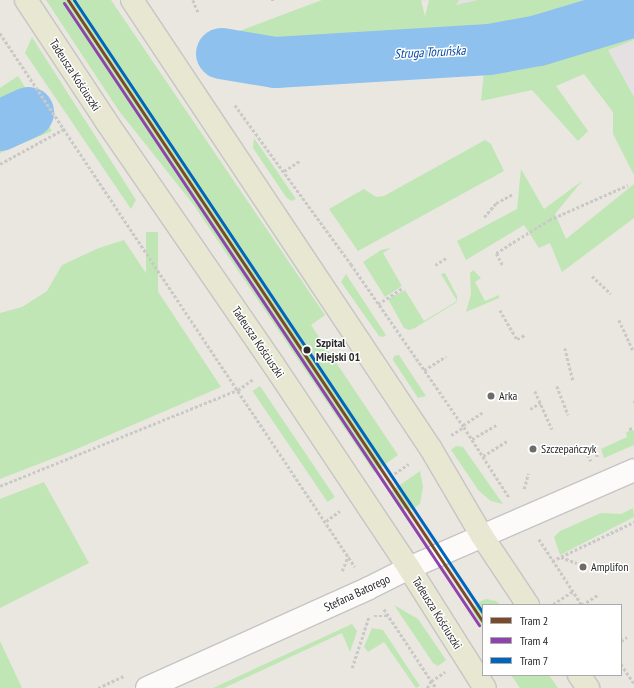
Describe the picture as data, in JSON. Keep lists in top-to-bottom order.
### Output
{
  "streets": {
    "main road": ["Tadeusza Kościuszki"],
    "street": ["Stefana Batorego"]
  },
  "crossings": [
    ["Tadeusza Kościuszki", "Stefana Batorego"]
  ],
  "water": ["Struga Toruńska"],
  "places": [
    "Szpital Miejski 01",
    "Arka",
    "Szczepańczyk",
    "Amplifon"
  ],
  "lines": ["tram line 2", "tram line 7", "tram line 4"],
  "legend": ["Tram 2", "Tram 4", "Tram 7"]
}
